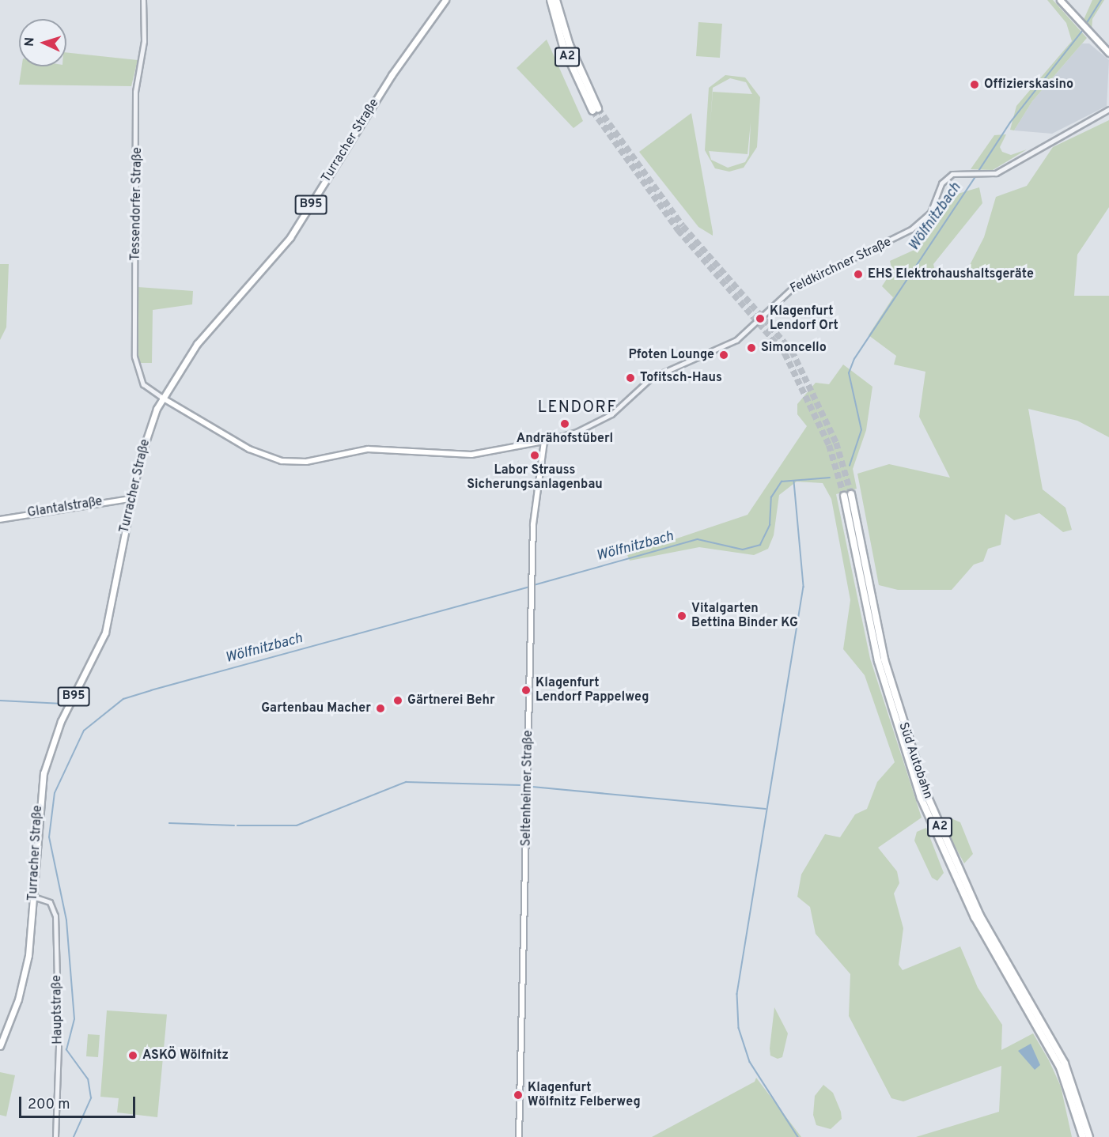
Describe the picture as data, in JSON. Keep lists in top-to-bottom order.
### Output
{
  "streets": {
    "highway": ["A2", "Süd Autobahn"],
    "main road": [
      "Turracher Straße",
      "B95",
      "Feldkirchner Straße",
      "Glantalstraße",
      "Seltenheimer Straße"
    ],
    "street": ["Tessendorfer Straße", "Hauptstraße"]
  },
  "crossings": [
    ["Turracher Straße", "Tessendorfer Straße"],
    ["Turracher Straße", "Feldkirchner Straße"],
    ["Turracher Straße", "Glantalstraße"],
    ["Turracher Straße", "Hauptstraße"],
    ["Tessendorfer Straße", "Feldkirchner Straße"],
    ["Feldkirchner Straße", "Seltenheimer Straße"]
  ],
  "districts": ["LENDORF"],
  "water": ["Wölfnitzbach"],
  "places": [
    "Offizierskasino",
    "EHS Elektrohaushaltsgeräte",
    "Klagenfurt Lendorf Ort",
    "Simoncello",
    "Pfoten Lounge",
    "Tofitsch-Haus",
    "Andrähofstüberl",
    "Labor Strauss Sicherungsanlagenbau",
    "Vitalgarten Bettina Binder KG",
    "Klagenfurt Lendorf Pappelweg",
    "Gärtnerei Behr",
    "Gartenbau Macher",
    "ASKÖ Wölfnitz",
    "Klagenfurt Wölfnitz Felberweg"
  ],
  "scale_bar": "200 m",
  "north": "left"
}
